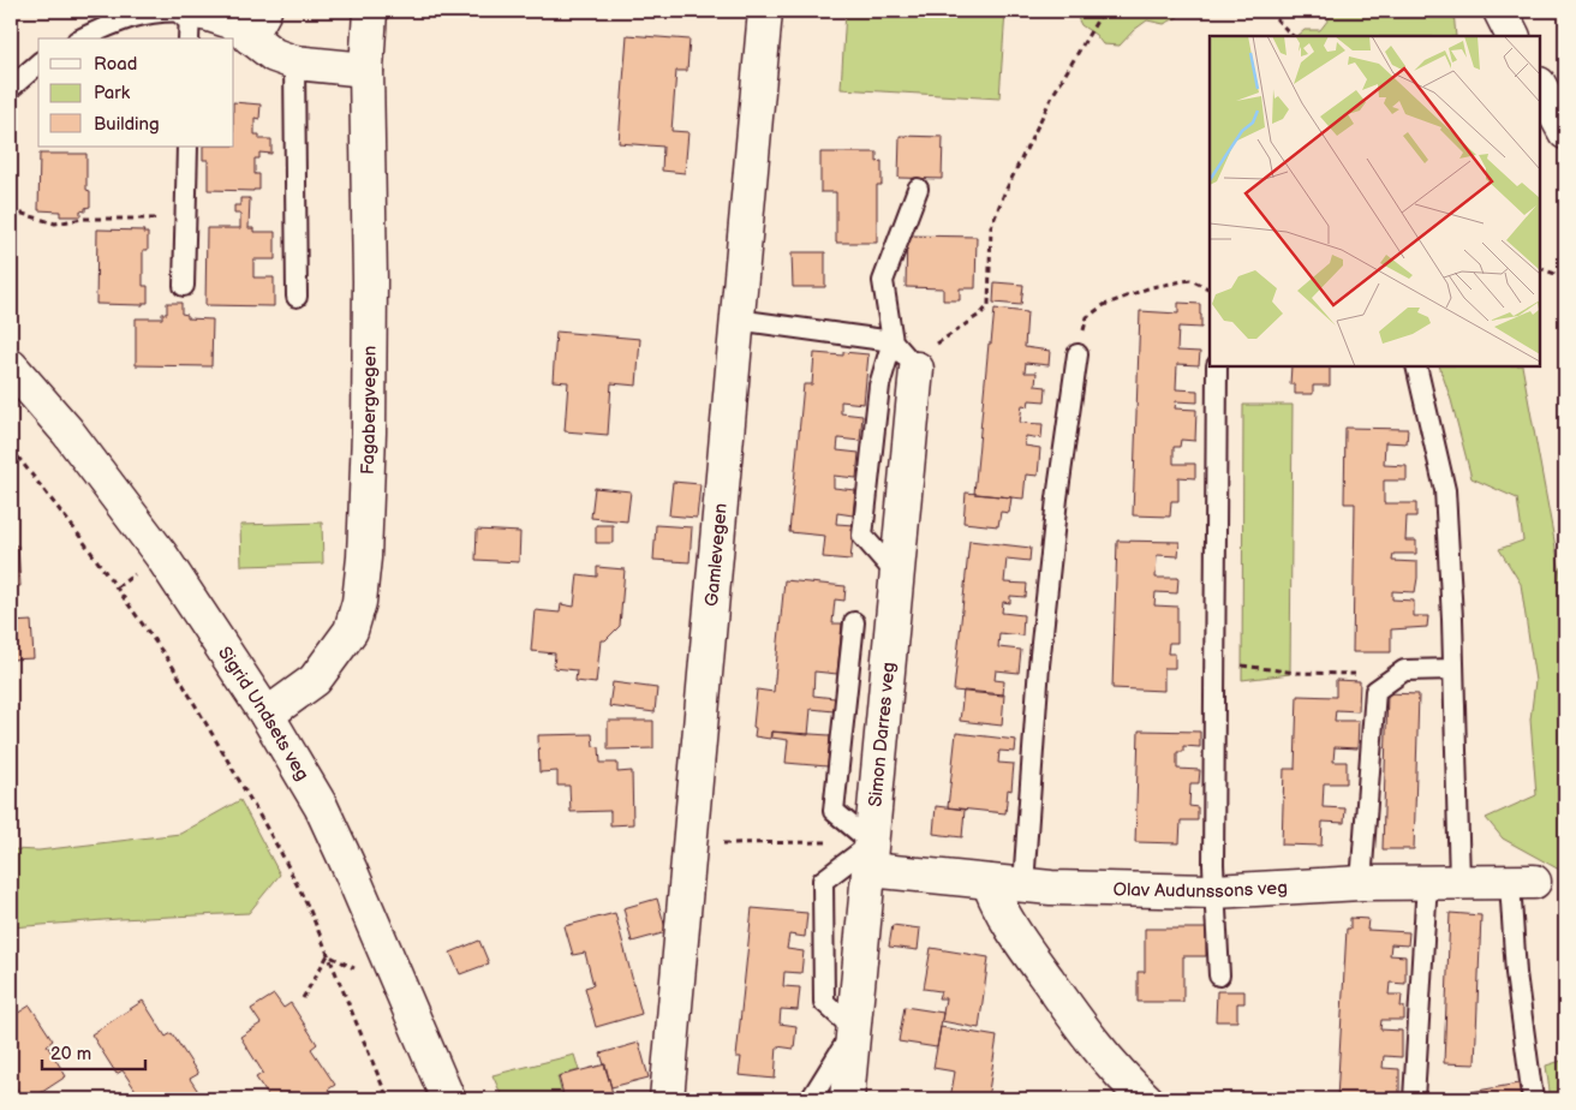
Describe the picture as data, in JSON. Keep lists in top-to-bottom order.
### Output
{
  "streets": {
    "street": [
      "Fagabergvegen",
      "Gamlevegen",
      "Sigrid Undsets veg",
      "Simon Darres veg",
      "Olav Audunssons veg"
    ]
  },
  "crossings": [
    ["Fagabergvegen", "Sigrid Undsets veg"],
    ["Simon Darres veg", "Olav Audunssons veg"]
  ],
  "legend": ["Road", "Park", "Building"],
  "scale_bar": "20 m"
}
